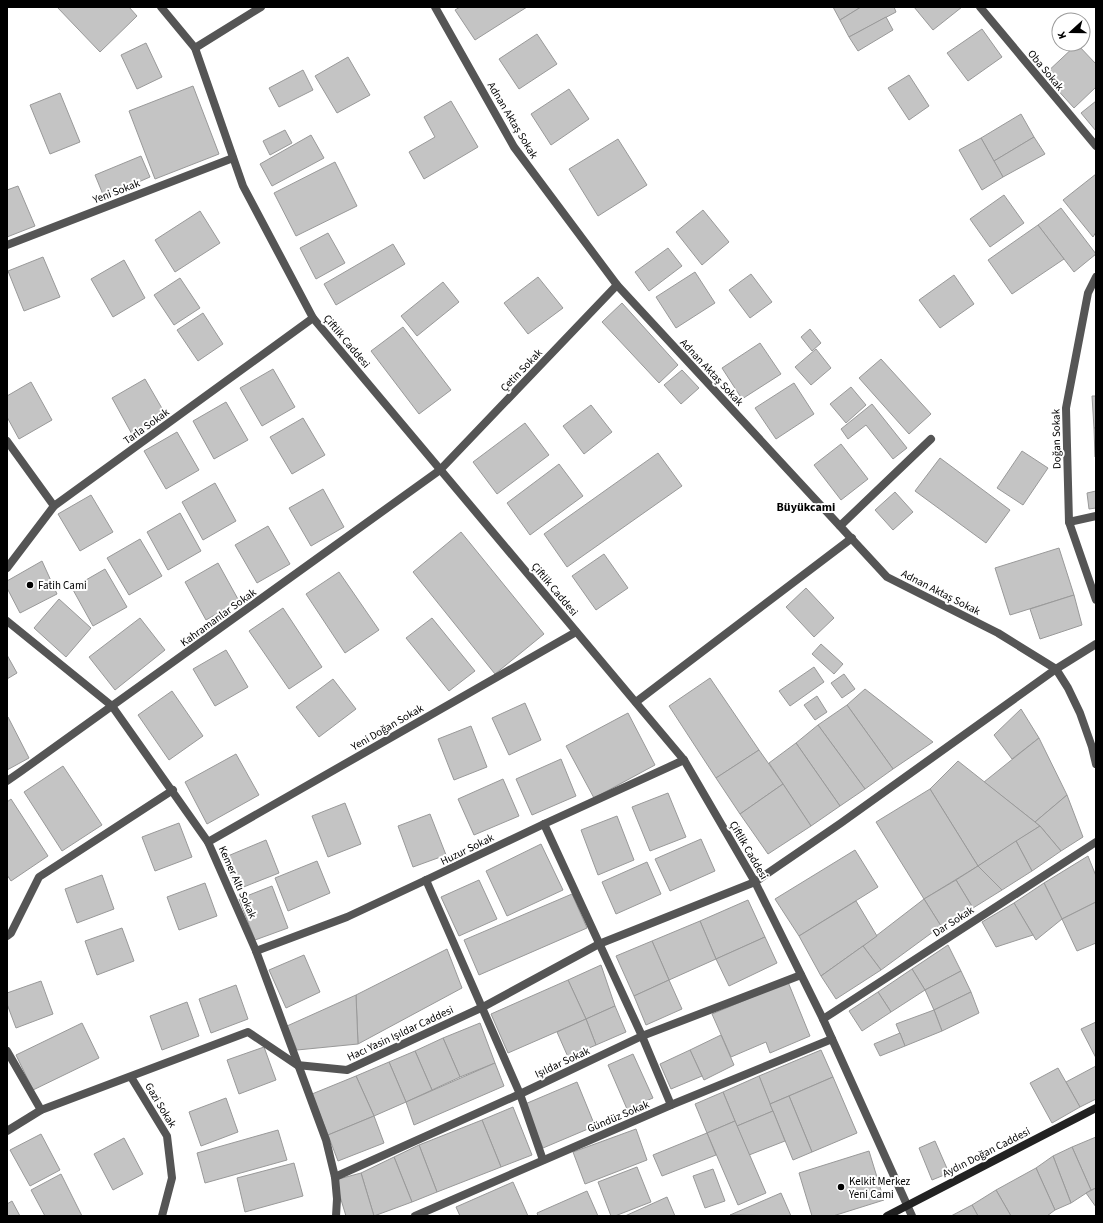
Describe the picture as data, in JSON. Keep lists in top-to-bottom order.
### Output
{
  "streets": {
    "main road": ["Aydın Doğan Caddesi"],
    "street": [
      "Oba Sokak",
      "Adnan Aktaş Sokak",
      "Yeni Sokak",
      "Çiftlik Caddesi",
      "Çetin Sokak",
      "Tarla Sokak",
      "Doğan Sokak",
      "Kahramanlar Sokak",
      "Yeni Doğan Sokak",
      "Huzur Sokak",
      "Kemer Altı Sokak",
      "Dar Sokak",
      "Hacı Yasin Işıldar Caddesi",
      "Işıldar Sokak",
      "Gazi Sokak",
      "Gündüz Sokak"
    ]
  },
  "crossings": [
    ["Adnan Aktaş Sokak", "Çetin Sokak"],
    ["Adnan Aktaş Sokak", "Hacı Yasin Işıldar Caddesi"],
    ["Yeni Sokak", "Çiftlik Caddesi"],
    ["Çiftlik Caddesi", "Çetin Sokak"],
    ["Çiftlik Caddesi", "Tarla Sokak"],
    ["Çiftlik Caddesi", "Kahramanlar Sokak"],
    ["Çiftlik Caddesi", "Yeni Doğan Sokak"],
    ["Çiftlik Caddesi", "Huzur Sokak"],
    ["Çiftlik Caddesi", "Dar Sokak"],
    ["Çiftlik Caddesi", "Hacı Yasin Işıldar Caddesi"],
    ["Çiftlik Caddesi", "Işıldar Sokak"],
    ["Çiftlik Caddesi", "Gündüz Sokak"],
    ["Çiftlik Caddesi", "Aydın Doğan Caddesi"],
    ["Çetin Sokak", "Kahramanlar Sokak"],
    ["Kahramanlar Sokak", "Kemer Altı Sokak"],
    ["Yeni Doğan Sokak", "Kemer Altı Sokak"],
    ["Huzur Sokak", "Kemer Altı Sokak"],
    ["Kemer Altı Sokak", "Hacı Yasin Işıldar Caddesi"],
    ["Kemer Altı Sokak", "Işıldar Sokak"],
    ["Hacı Yasin Işıldar Caddesi", "Gazi Sokak"]
  ],
  "districts": ["Büyükcami"],
  "places": ["Fatih Cami", "Kelkit Merkez Yeni Cami"],
  "north": "left"
}
